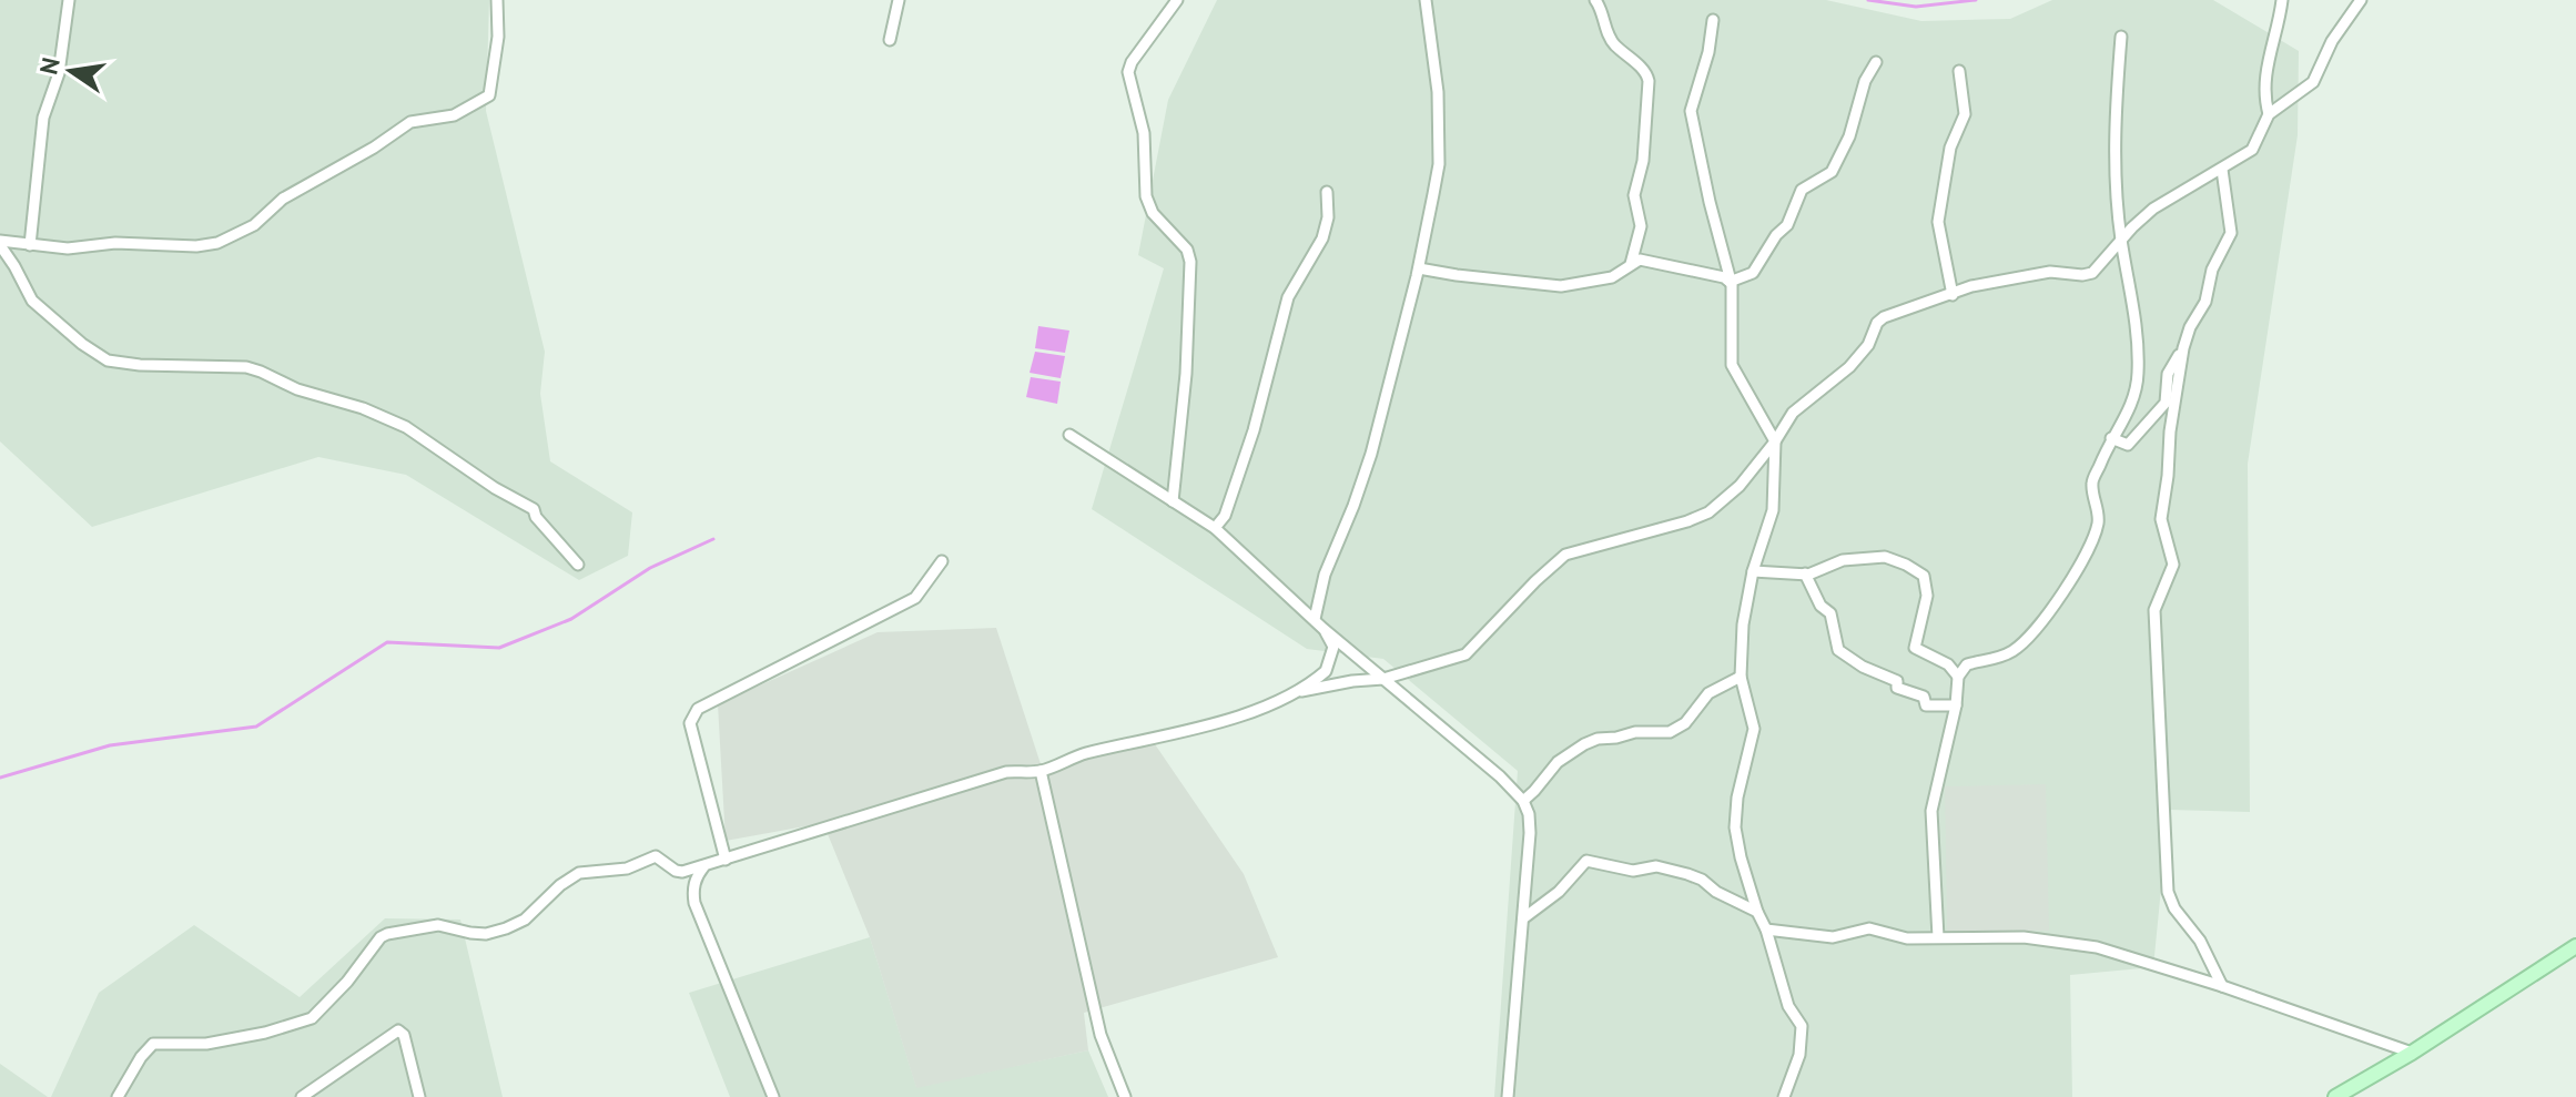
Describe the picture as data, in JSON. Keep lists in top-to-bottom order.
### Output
{
  "north": "left"
}
